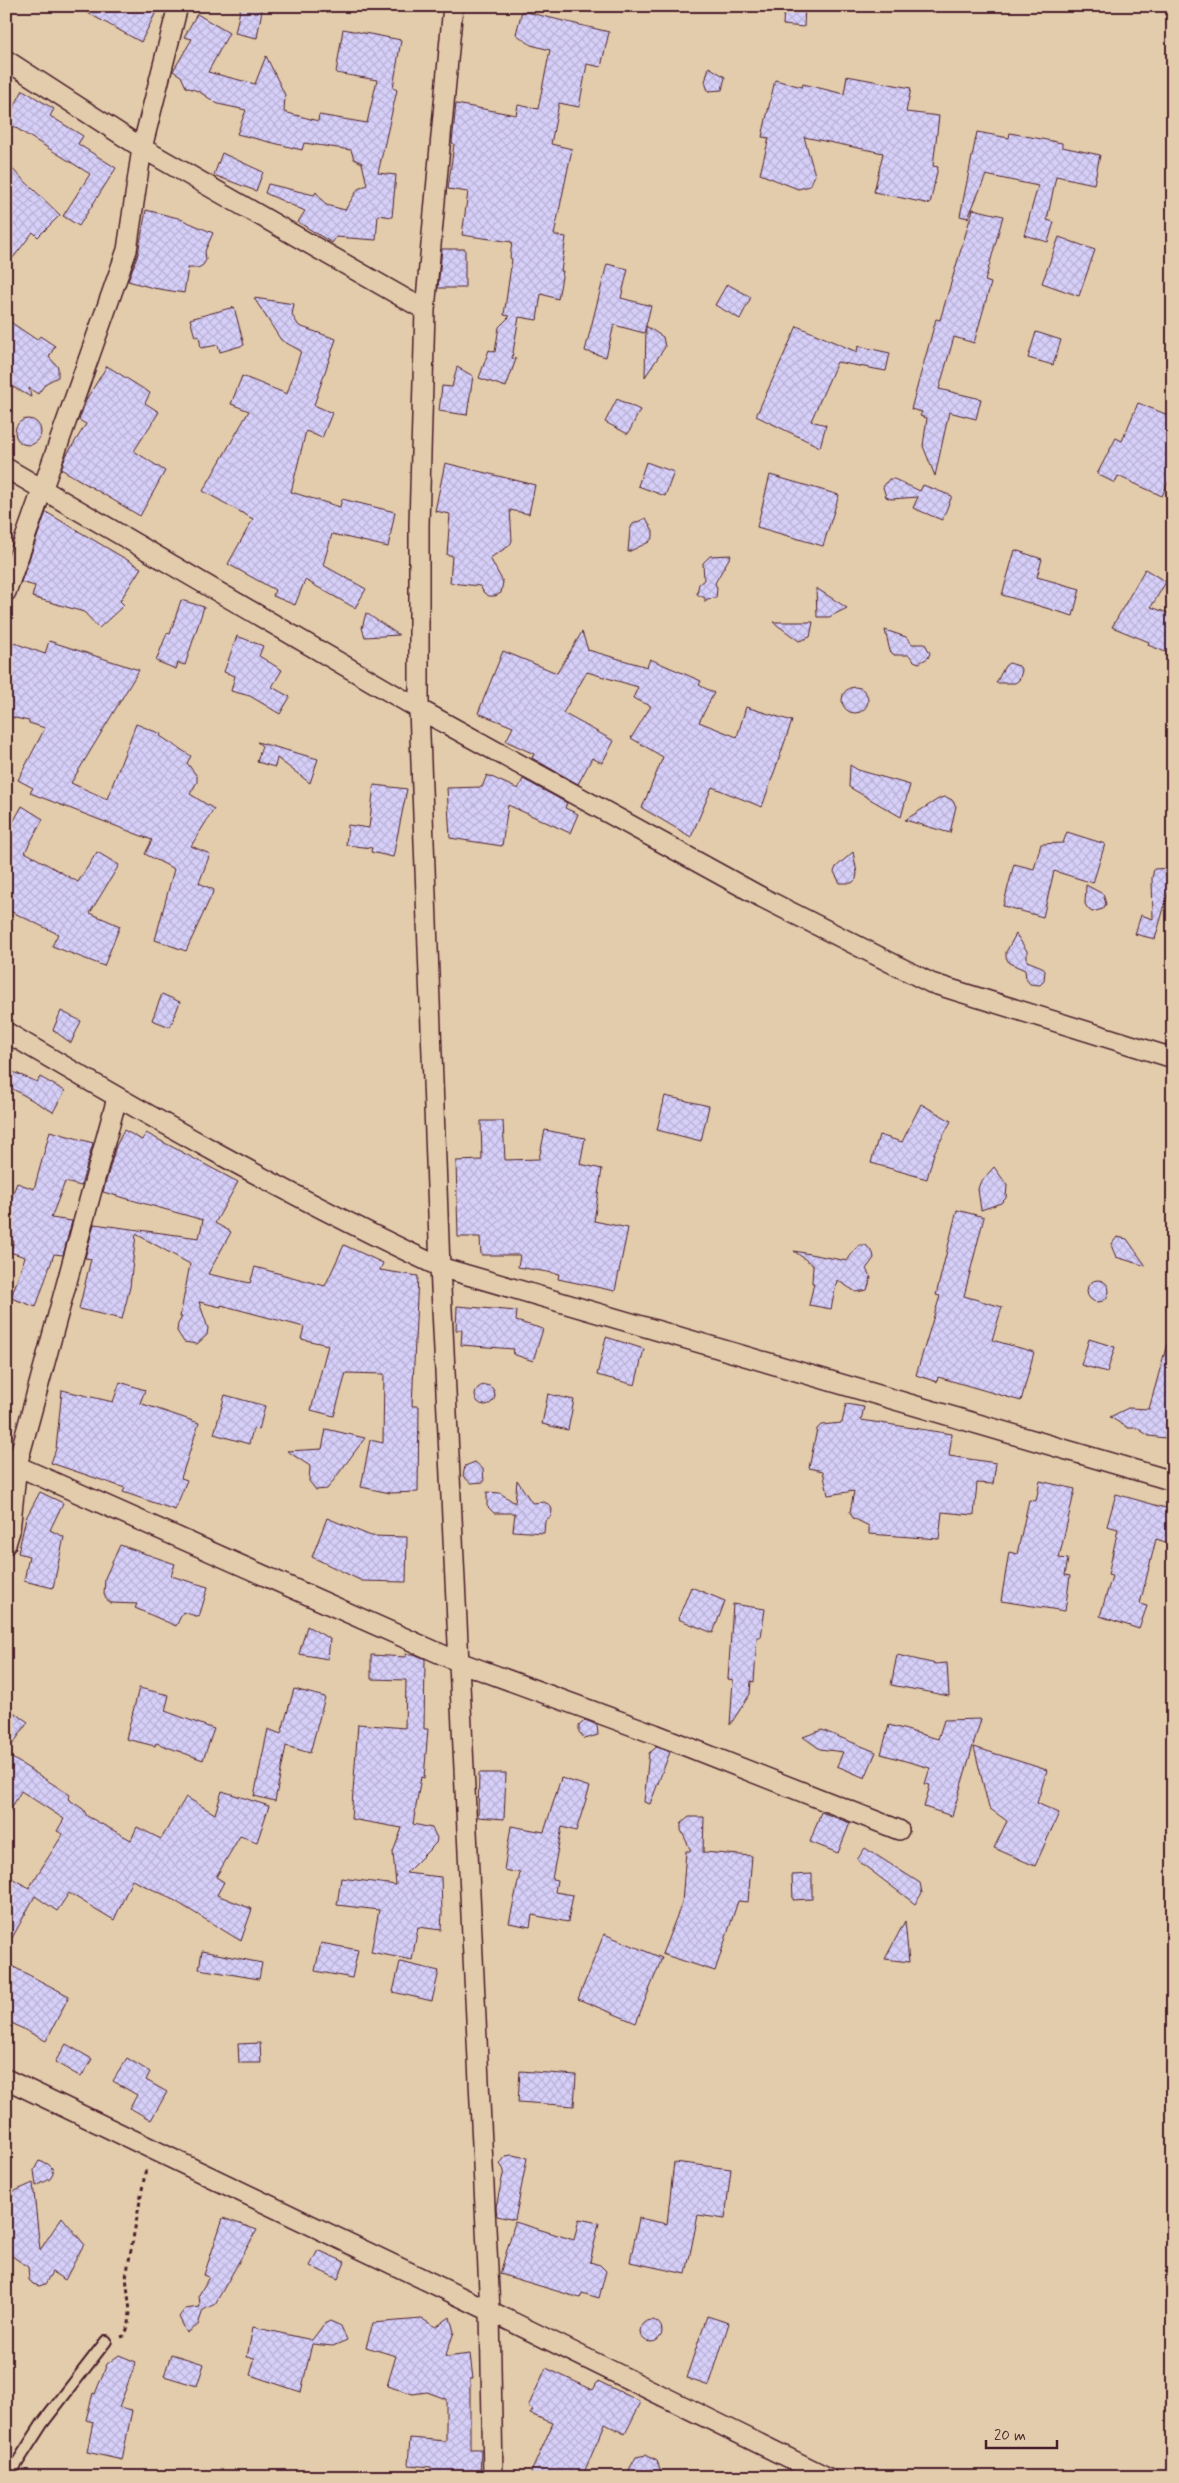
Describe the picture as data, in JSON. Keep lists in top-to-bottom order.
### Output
{
  "scale_bar": "20 m"
}
